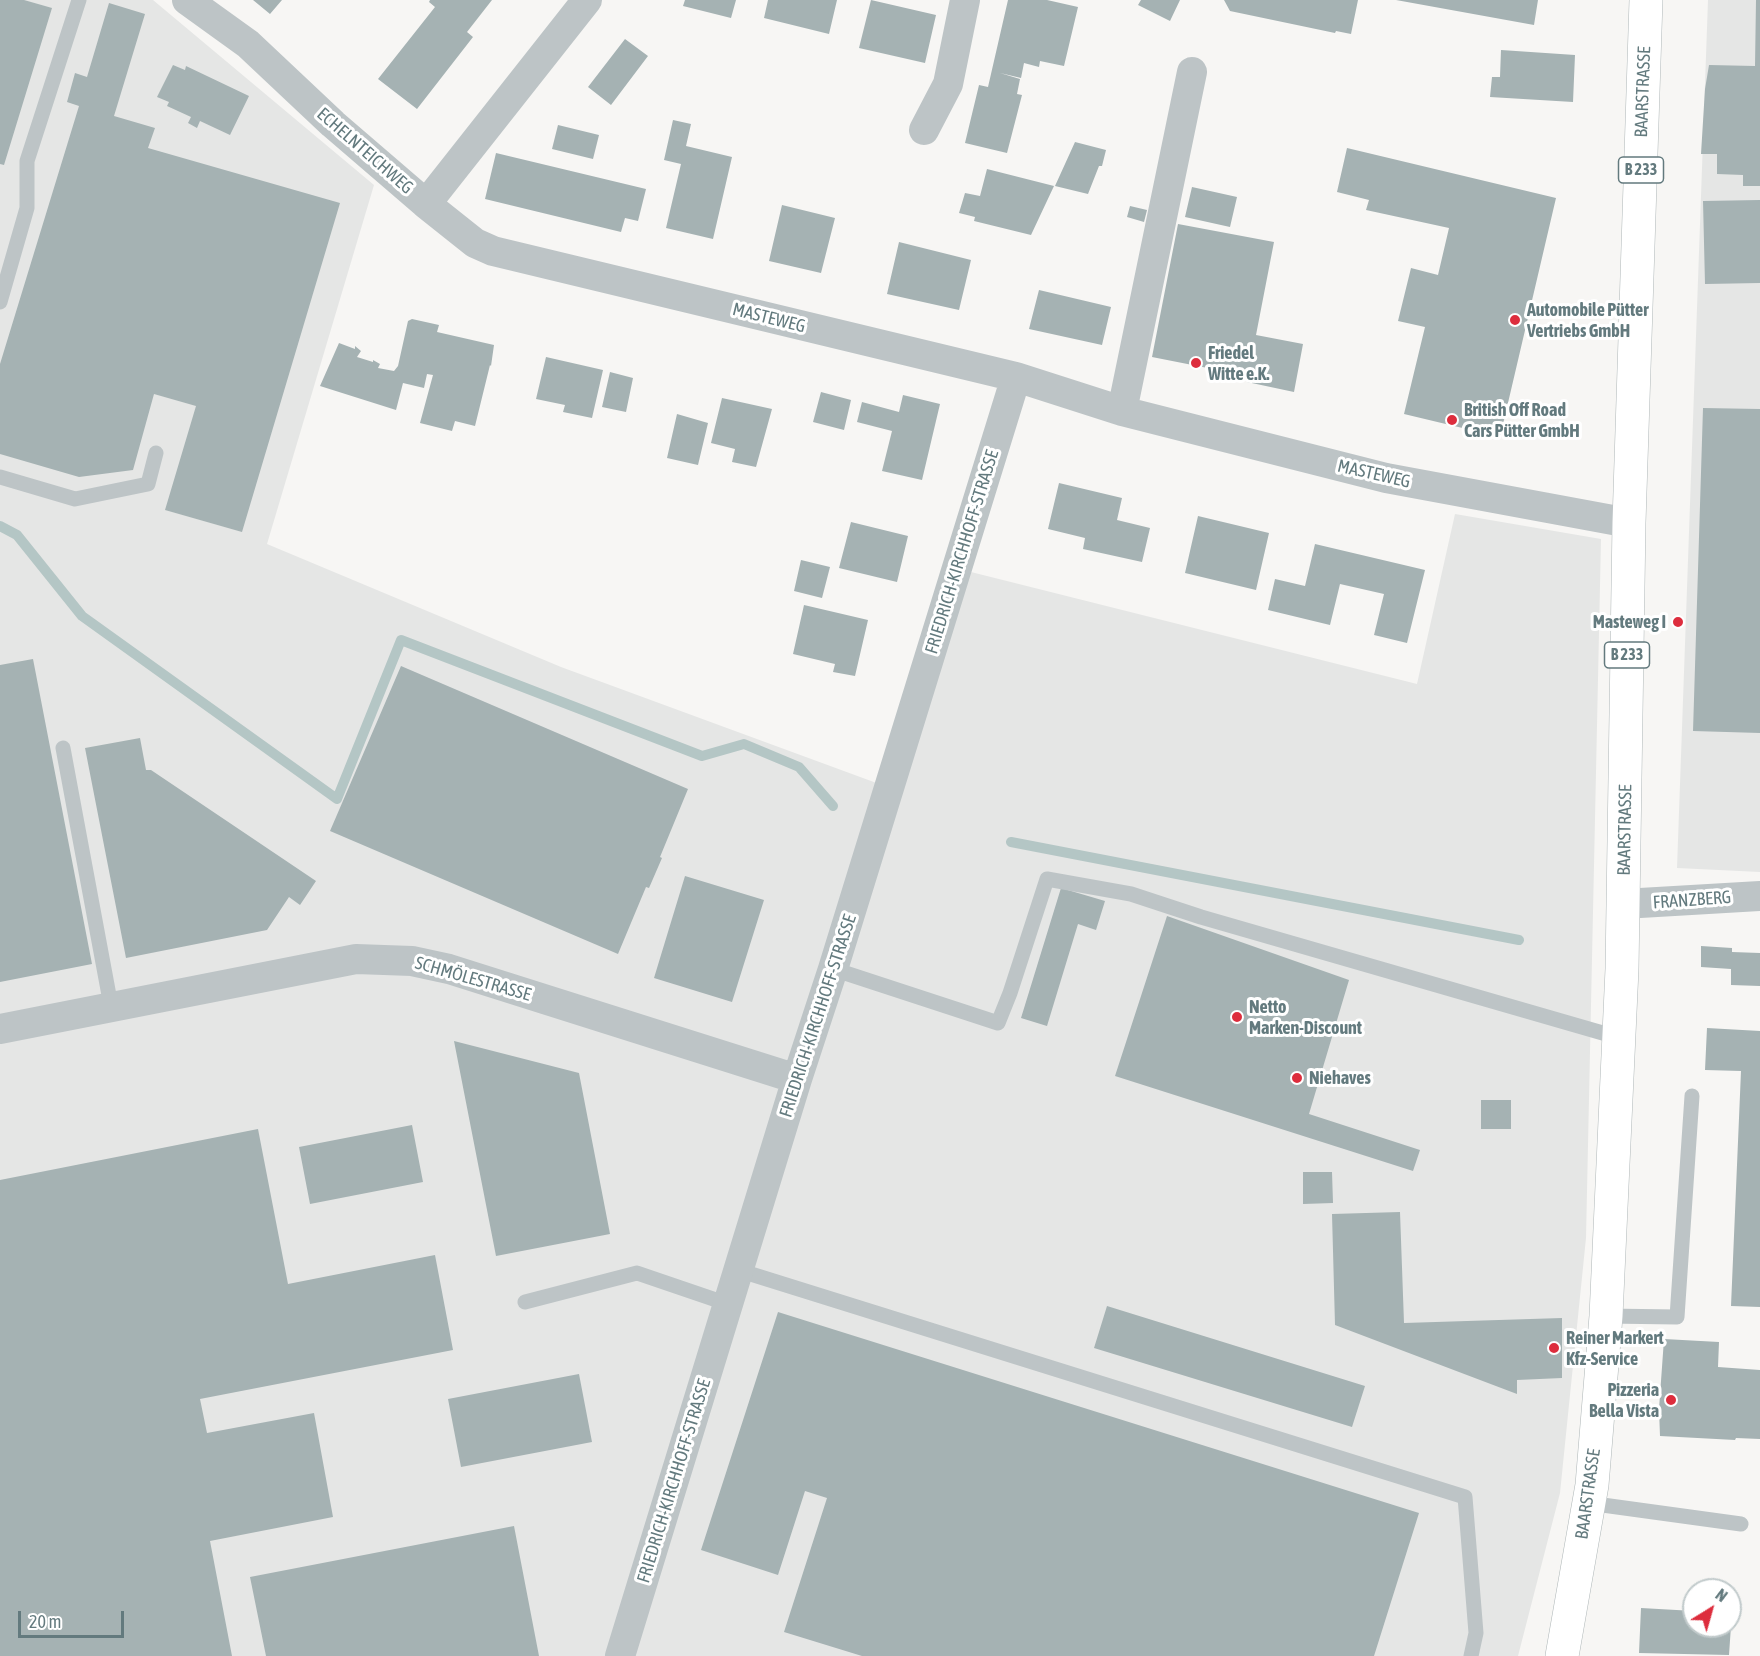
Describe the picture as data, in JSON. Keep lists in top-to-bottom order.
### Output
{
  "streets": {
    "main road": ["BAARSTRASSE", "B 233"],
    "street": [
      "ECHELNTEICHWEG",
      "MASTEWEG",
      "FRIEDRICH-KIRCHHOFF-STRASSE",
      "FRANZBERG",
      "SCHMÖLESTRASSE"
    ]
  },
  "crossings": [
    ["BAARSTRASSE", "MASTEWEG"],
    ["BAARSTRASSE", "FRANZBERG"],
    ["ECHELNTEICHWEG", "MASTEWEG"],
    ["MASTEWEG", "FRIEDRICH-KIRCHHOFF-STRASSE"],
    ["FRIEDRICH-KIRCHHOFF-STRASSE", "SCHMÖLESTRASSE"]
  ],
  "places": [
    "Automobile Pütter Vertriebs GmbH",
    "Friedel Witte e.K.",
    "British Off Road Cars Pütter GmbH",
    "Masteweg I",
    "Netto Marken-Discount",
    "Niehaves",
    "Reiner Markert Kfz-Service",
    "Pizzeria Bella Vista"
  ],
  "scale_bar": "20 m",
  "north": "top right"
}
